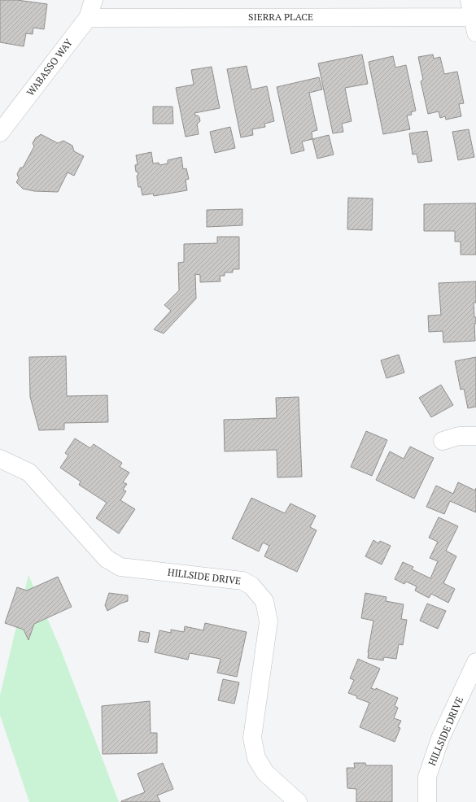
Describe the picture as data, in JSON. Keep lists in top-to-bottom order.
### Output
{
  "streets": {
    "street": ["SIERRA PLACE", "WABASSO WAY", "HILLSIDE DRIVE"]
  },
  "crossings": [
    ["SIERRA PLACE", "WABASSO WAY"]
  ]
}
